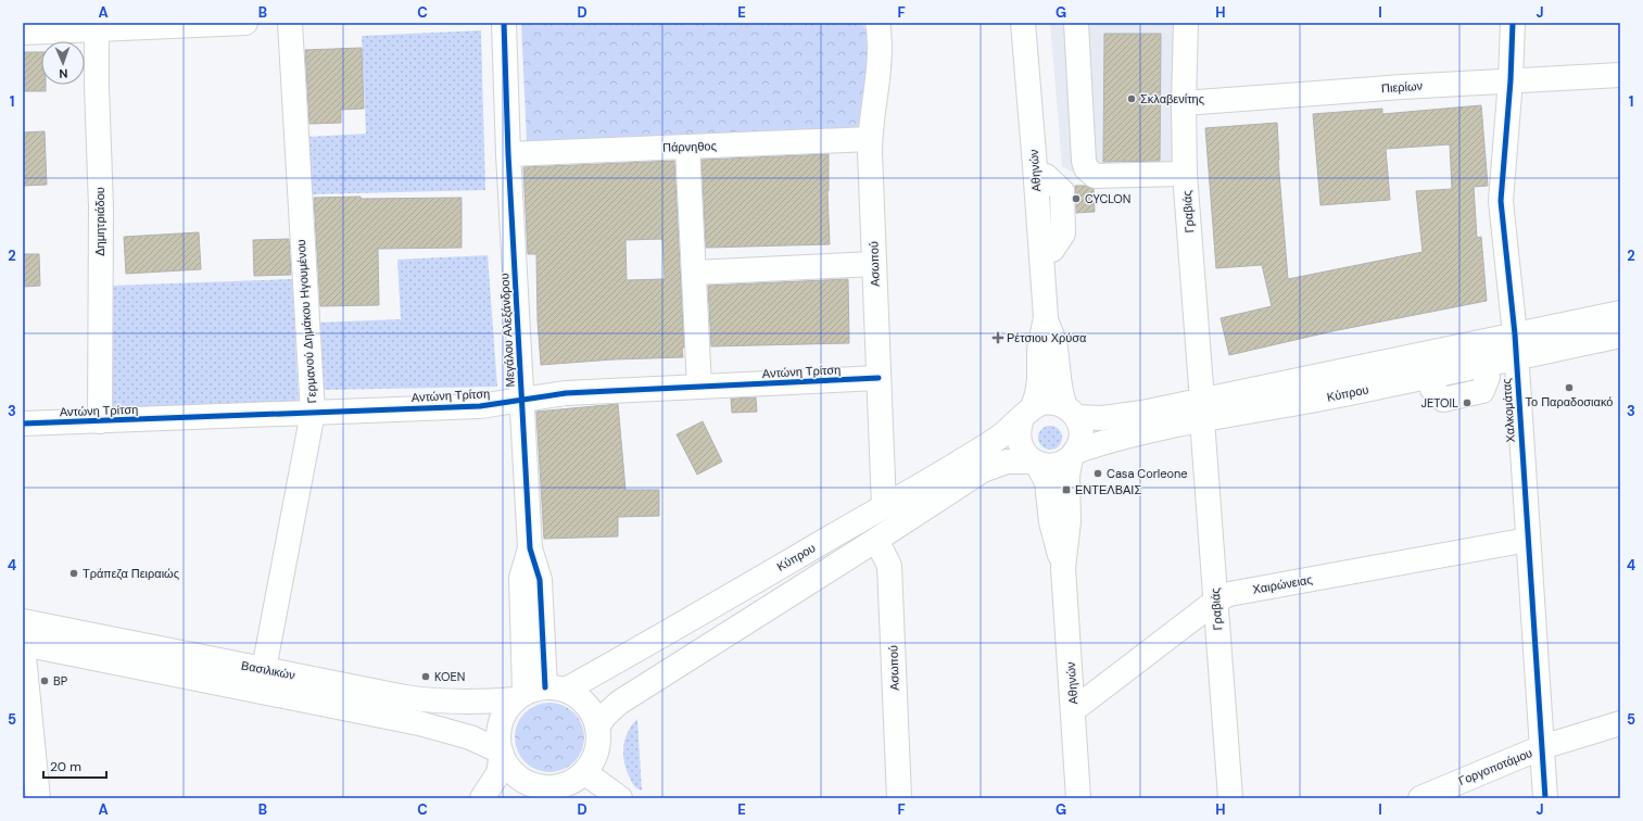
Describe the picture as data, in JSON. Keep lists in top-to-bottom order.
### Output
{
  "streets": {
    "street": [
      "Πιερίων",
      "Πάρνηθος",
      "Αθηνών",
      "Γραβιάς",
      "Δημητριάδου",
      "Ασωπού",
      "Γερμανού Δημάκου Ηγουμένου",
      "Μεγάλου Αλεξάνδρου",
      "Αντώνη Τρίτση",
      "Κύπρου",
      "Χαλκομάτας",
      "Χαιρώνειας",
      "Βασιλικών",
      "Γοργοποτάμου"
    ]
  },
  "crossings": [
    ["Πιερίων", "Γραβιάς"],
    ["Πιερίων", "Χαλκομάτας"],
    ["Πάρνηθος", "Ασωπού"],
    ["Πάρνηθος", "Μεγάλου Αλεξάνδρου"],
    ["Αθηνών", "Κύπρου"],
    ["Αθηνών", "Χαιρώνειας"],
    ["Γραβιάς", "Κύπρου"],
    ["Γραβιάς", "Χαιρώνειας"],
    ["Δημητριάδου", "Αντώνη Τρίτση"],
    ["Ασωπού", "Αντώνη Τρίτση"],
    ["Ασωπού", "Κύπρου"],
    ["Γερμανού Δημάκου Ηγουμένου", "Αντώνη Τρίτση"],
    ["Γερμανού Δημάκου Ηγουμένου", "Βασιλικών"],
    ["Μεγάλου Αλεξάνδρου", "Αντώνη Τρίτση"],
    ["Μεγάλου Αλεξάνδρου", "Κύπρου"],
    ["Μεγάλου Αλεξάνδρου", "Βασιλικών"],
    ["Κύπρου", "Χαλκομάτας"],
    ["Κύπρου", "Βασιλικών"],
    ["Χαλκομάτας", "Χαιρώνειας"],
    ["Χαλκομάτας", "Γοργοποτάμου"]
  ],
  "places": {
    "other": [
      "Σκλαβενίτης",
      "CYCLON",
      "Το Παραδοσιακό",
      "JETOIL",
      "Casa Corleone",
      "Τράπεζα Πειραιώς",
      "KOEN",
      "BP"
    ],
    "health": ["Ρέτσιου Χρύσα"],
    "transit": ["ΕΝΤΕΛΒΑΙΣ"]
  },
  "scale_bar": "20 m",
  "north": "bottom",
  "grid": {
    "columns": [
      "A",
      "B",
      "C",
      "D",
      "E",
      "F",
      "G",
      "H",
      "I",
      "J"
    ],
    "rows": [
      "1",
      "2",
      "3",
      "4",
      "5"
    ]
  }
}
